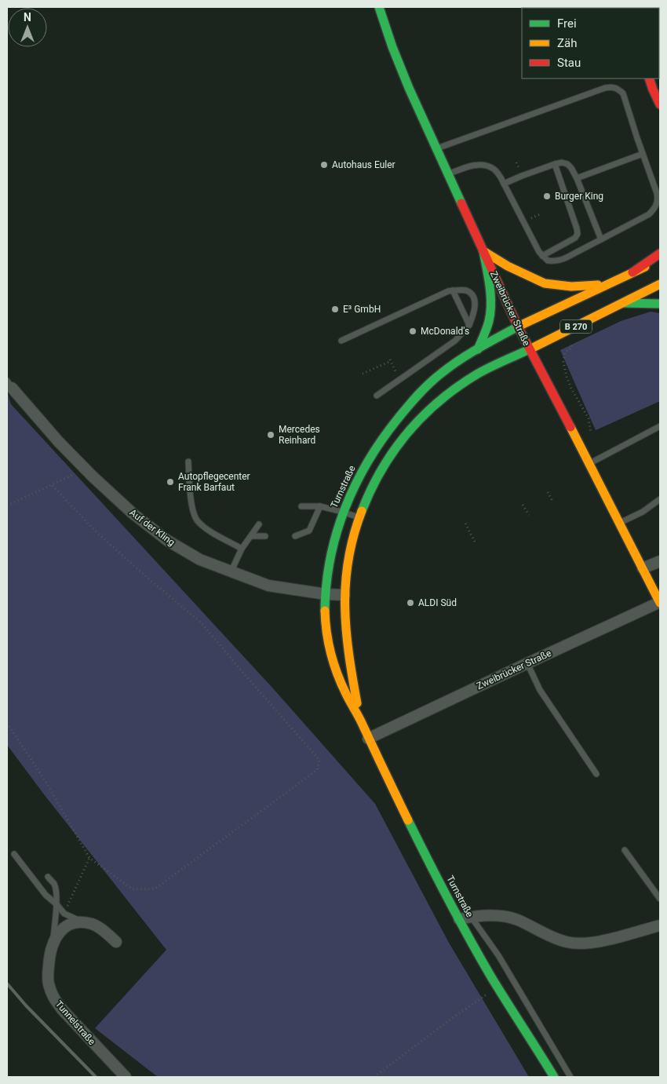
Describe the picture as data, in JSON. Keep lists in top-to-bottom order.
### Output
{
  "streets": {
    "main road": ["Zweibrücker Straße", "B 270", "Turnstraße"],
    "street": ["Auf der Kling", "Tunnelstraße"]
  },
  "crossings": [
    ["Zweibrücker Straße", "B 270"],
    ["Zweibrücker Straße", "Turnstraße"],
    ["B 270", "Turnstraße"],
    ["Turnstraße", "Auf der Kling"]
  ],
  "places": [
    "Autohaus Euler",
    "Burger King",
    "E³ GmbH",
    "McDonald's",
    "Mercedes Reinhard",
    "Autopflegecenter Frank Barfaut",
    "ALDI Süd"
  ],
  "legend": ["Frei", "Zäh", "Stau"],
  "north": "top"
}
